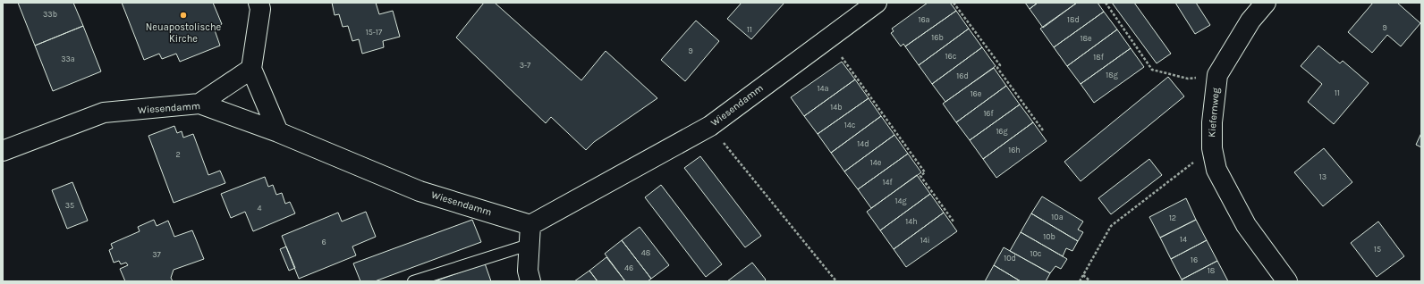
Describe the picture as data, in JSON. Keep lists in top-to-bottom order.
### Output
{
  "streets": {
    "street": ["Wiesendamm", "Kiefernweg"]
  },
  "places": ["Neuapostolische Kirche"],
  "house_numbers": [
    "33b",
    "16a",
    "18d",
    "9",
    "11",
    "15-17",
    "16b",
    "18e",
    "9",
    "16c",
    "18f",
    "33a",
    "3-7",
    "18g",
    "16d",
    "14a",
    "11",
    "16e",
    "14b",
    "16f",
    "14c",
    "16g",
    "14d",
    "16h",
    "2",
    "14e",
    "13",
    "14f",
    "14g",
    "35",
    "4",
    "10a",
    "12",
    "14h",
    "10b",
    "14",
    "14i",
    "6",
    "15",
    "48",
    "10c",
    "37",
    "10d",
    "16",
    "46",
    "18"
  ]
}
